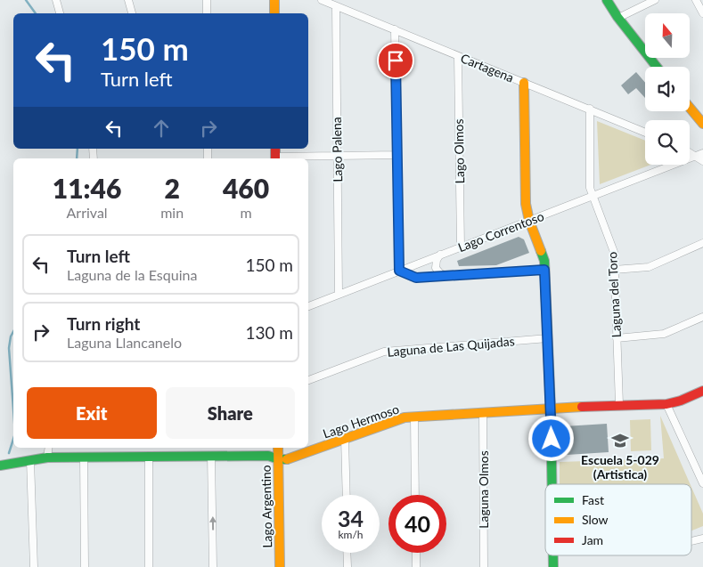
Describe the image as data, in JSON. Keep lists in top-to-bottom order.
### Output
{
  "streets": {
    "street": [
      "Cartagena",
      "Lago Palena",
      "Lago Olmos",
      "Lago Correntoso",
      "Laguna del Toro",
      "Laguna de Las Quijadas",
      "Lago Hermoso",
      "Laguna Olmos",
      "Lago Argentino"
    ]
  },
  "crossings": [
    ["Cartagena", "Lago Palena"],
    ["Cartagena", "Lago Olmos"],
    ["Cartagena", "Laguna del Toro"],
    ["Lago Palena", "Lago Correntoso"],
    ["Lago Olmos", "Lago Correntoso"],
    ["Lago Correntoso", "Laguna del Toro"],
    ["Laguna del Toro", "Lago Hermoso"],
    ["Lago Hermoso", "Laguna Olmos"],
    ["Lago Hermoso", "Lago Argentino"]
  ],
  "places": {
    "school or university": ["Escuela 5-029 (Artistica)"]
  },
  "legend": ["Fast", "Slow", "Jam"],
  "north": "top",
  "page": {
    "turn": ["150 m", "Turn left"],
    "eta": [
      "11:46",
      "Arrival",
      "2",
      "min",
      "460",
      "m"
    ],
    "list": [
      {
        "name": "Turn left",
        "note": "Laguna de la Esquina",
        "value": "150 m"
      },
      {
        "name": "Turn right",
        "note": "Laguna Llancanelo",
        "value": "130 m"
      }
    ],
    "buttons": ["Exit", "Share"],
    "speed": "34 km/h",
    "limit": "40"
  }
}
